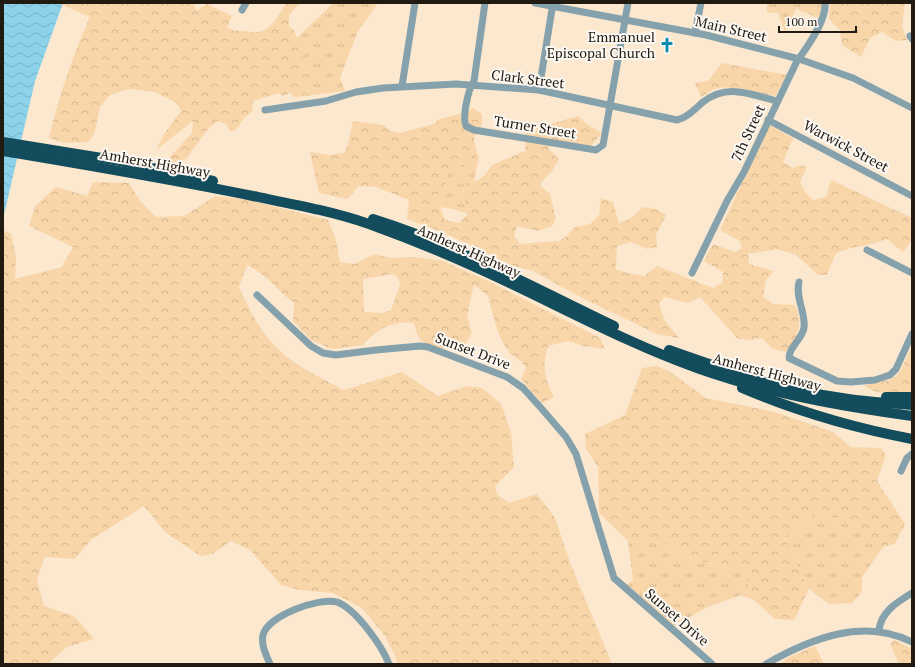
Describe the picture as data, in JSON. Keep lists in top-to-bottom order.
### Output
{
  "streets": {
    "highway": ["Amherst Highway"],
    "street": [
      "Main Street",
      "Clark Street",
      "Turner Street",
      "7th Street",
      "Warwick Street",
      "Sunset Drive"
    ]
  },
  "crossings": [
    ["Main Street", "7th Street"],
    ["Clark Street", "Turner Street"],
    ["Clark Street", "7th Street"],
    ["7th Street", "Warwick Street"]
  ],
  "places": {
    "church": ["Emmanuel Episcopal Church"]
  },
  "scale_bar": "100 m"
}
